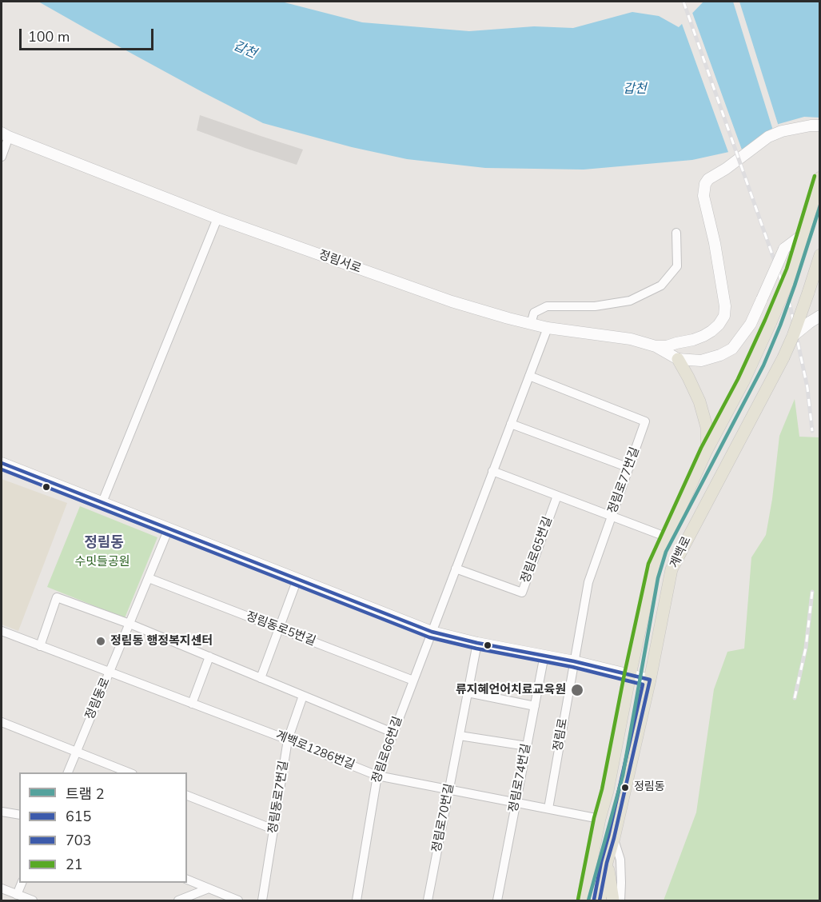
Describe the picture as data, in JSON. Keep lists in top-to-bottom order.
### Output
{
  "streets": {
    "main road": ["정림서로", "계백로"],
    "street": [
      "정림로77번길",
      "정림로65번길",
      "정림동로5번길",
      "정림동로",
      "정림로",
      "정림로66번길",
      "계백로1286번길",
      "정림로74번길",
      "정림동로7번길",
      "정림로70번길"
    ]
  },
  "crossings": [
    ["정림로77번길", "계백로"],
    ["정림로77번길", "정림로"],
    ["정림로65번길", "계백로"],
    ["계백로", "계백로1286번길"],
    ["정림동로5번길", "정림동로"],
    ["정림동로5번길", "정림로66번길"],
    ["정림동로", "계백로1286번길"],
    ["정림로", "계백로1286번길"],
    ["정림로66번길", "계백로1286번길"],
    ["계백로1286번길", "정림로74번길"],
    ["계백로1286번길", "정림동로7번길"],
    ["계백로1286번길", "정림로70번길"]
  ],
  "districts": ["정림동"],
  "water": ["갑천"],
  "parks": ["수밋들공원"],
  "places": ["정림동 행정복지센터", "류지혜언어치료교육원", "정림동"],
  "lines": [
    "transit line 21",
    "tram line 2",
    "transit line 615",
    "transit line 703"
  ],
  "legend": [
    "트램 2",
    "615",
    "703",
    "21"
  ],
  "scale_bar": "100 m"
}
